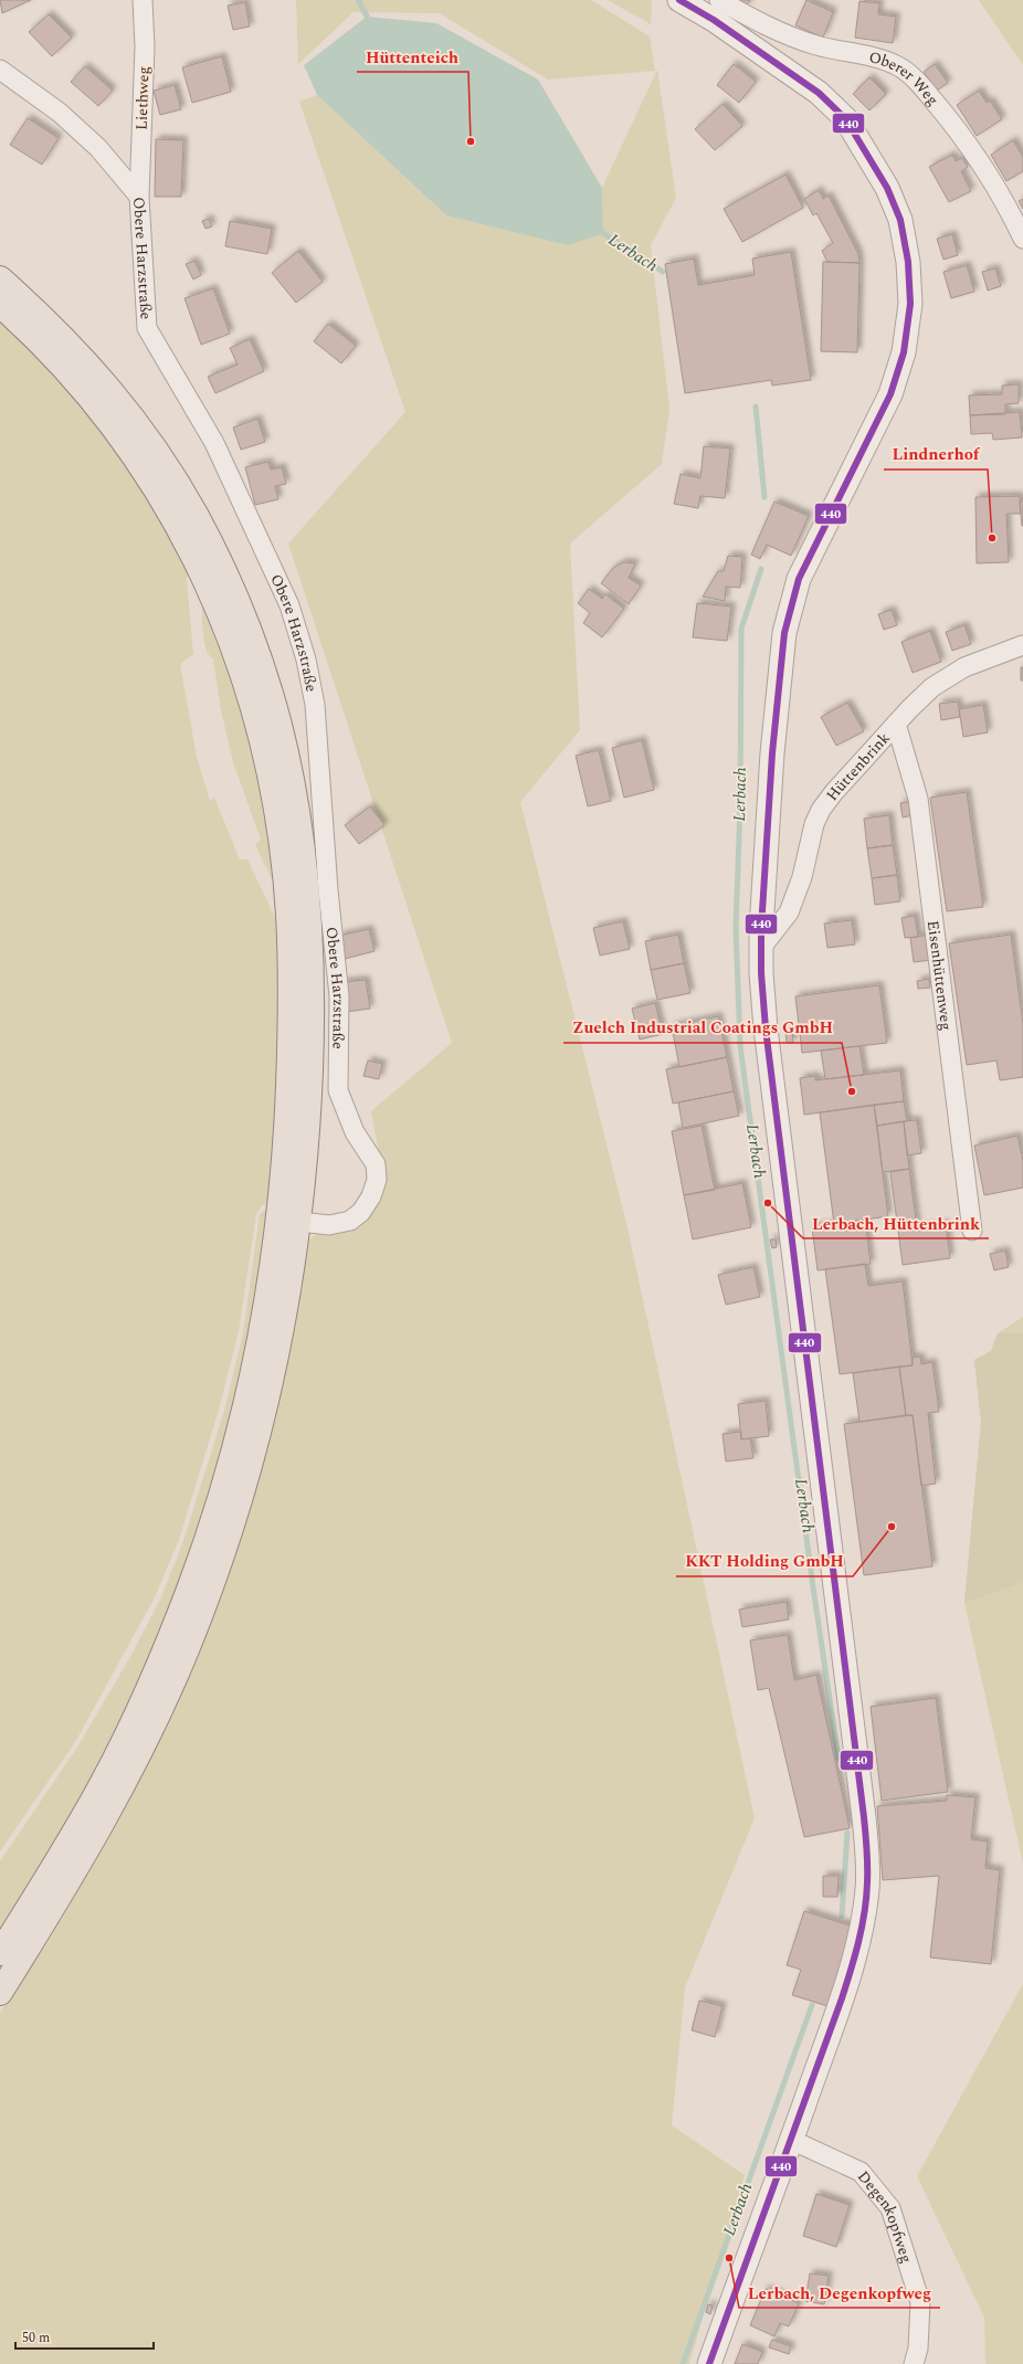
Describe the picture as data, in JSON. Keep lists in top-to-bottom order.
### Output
{
  "streets": {
    "street": [
      "Oberer Weg",
      "Liethweg",
      "Obere Harzstraße",
      "Hüttenbrink",
      "Eisenhüttenweg",
      "Degenkopfweg"
    ]
  },
  "crossings": [
    ["Liethweg", "Obere Harzstraße"],
    ["Hüttenbrink", "Eisenhüttenweg"]
  ],
  "water": ["Lerbach"],
  "places": [
    "Hüttenteich",
    "Lindnerhof",
    "Zuelch Industrial Coatings GmbH",
    "Lerbach, Hüttenbrink",
    "KKT Holding GmbH",
    "Lerbach, Degenkopfweg"
  ],
  "lines": ["transit line 440"],
  "scale_bar": "50 m"
}
